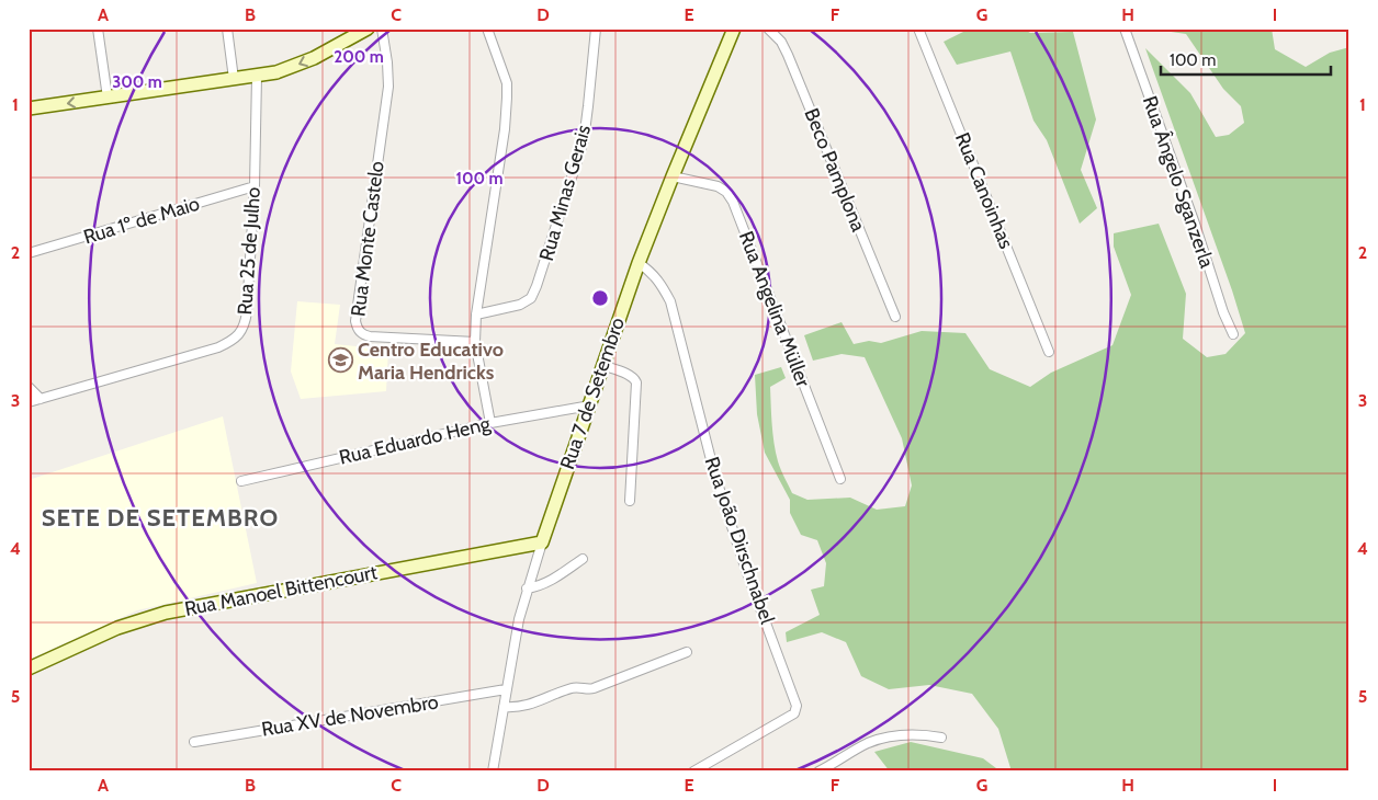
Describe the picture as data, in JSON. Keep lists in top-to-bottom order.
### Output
{
  "streets": {
    "street": [
      "Beco Pamplona",
      "Rua Ângelo Sganzerla",
      "Rua Canoinhas",
      "Rua Minas Gerais",
      "Rua 1º de Maio",
      "Rua Monte Castelo",
      "Rua 25 de Julho",
      "Rua Angelina Müller",
      "Rua 7 de Setembro",
      "Rua Eduardo Heng",
      "Rua João Dirschnabel",
      "Rua Manoel Bittencourt",
      "Rua XV de Novembro"
    ]
  },
  "crossings": [
    ["Rua 1º de Maio", "Rua 25 de Julho"],
    ["Rua Angelina Müller", "Rua 7 de Setembro"],
    ["Rua 7 de Setembro", "Rua Eduardo Heng"],
    ["Rua 7 de Setembro", "Rua João Dirschnabel"],
    ["Rua 7 de Setembro", "Rua Manoel Bittencourt"],
    ["Rua 7 de Setembro", "Rua XV de Novembro"]
  ],
  "districts": ["SETE DE SETEMBRO"],
  "places": {
    "school or university": ["Centro Educativo Maria Hendricks"]
  },
  "scale_bar": "100 m",
  "grid": {
    "columns": [
      "A",
      "B",
      "C",
      "D",
      "E",
      "F",
      "G",
      "H",
      "I"
    ],
    "rows": [
      "1",
      "2",
      "3",
      "4",
      "5"
    ]
  },
  "rings": ["200 m", "300 m", "100 m"]
}
